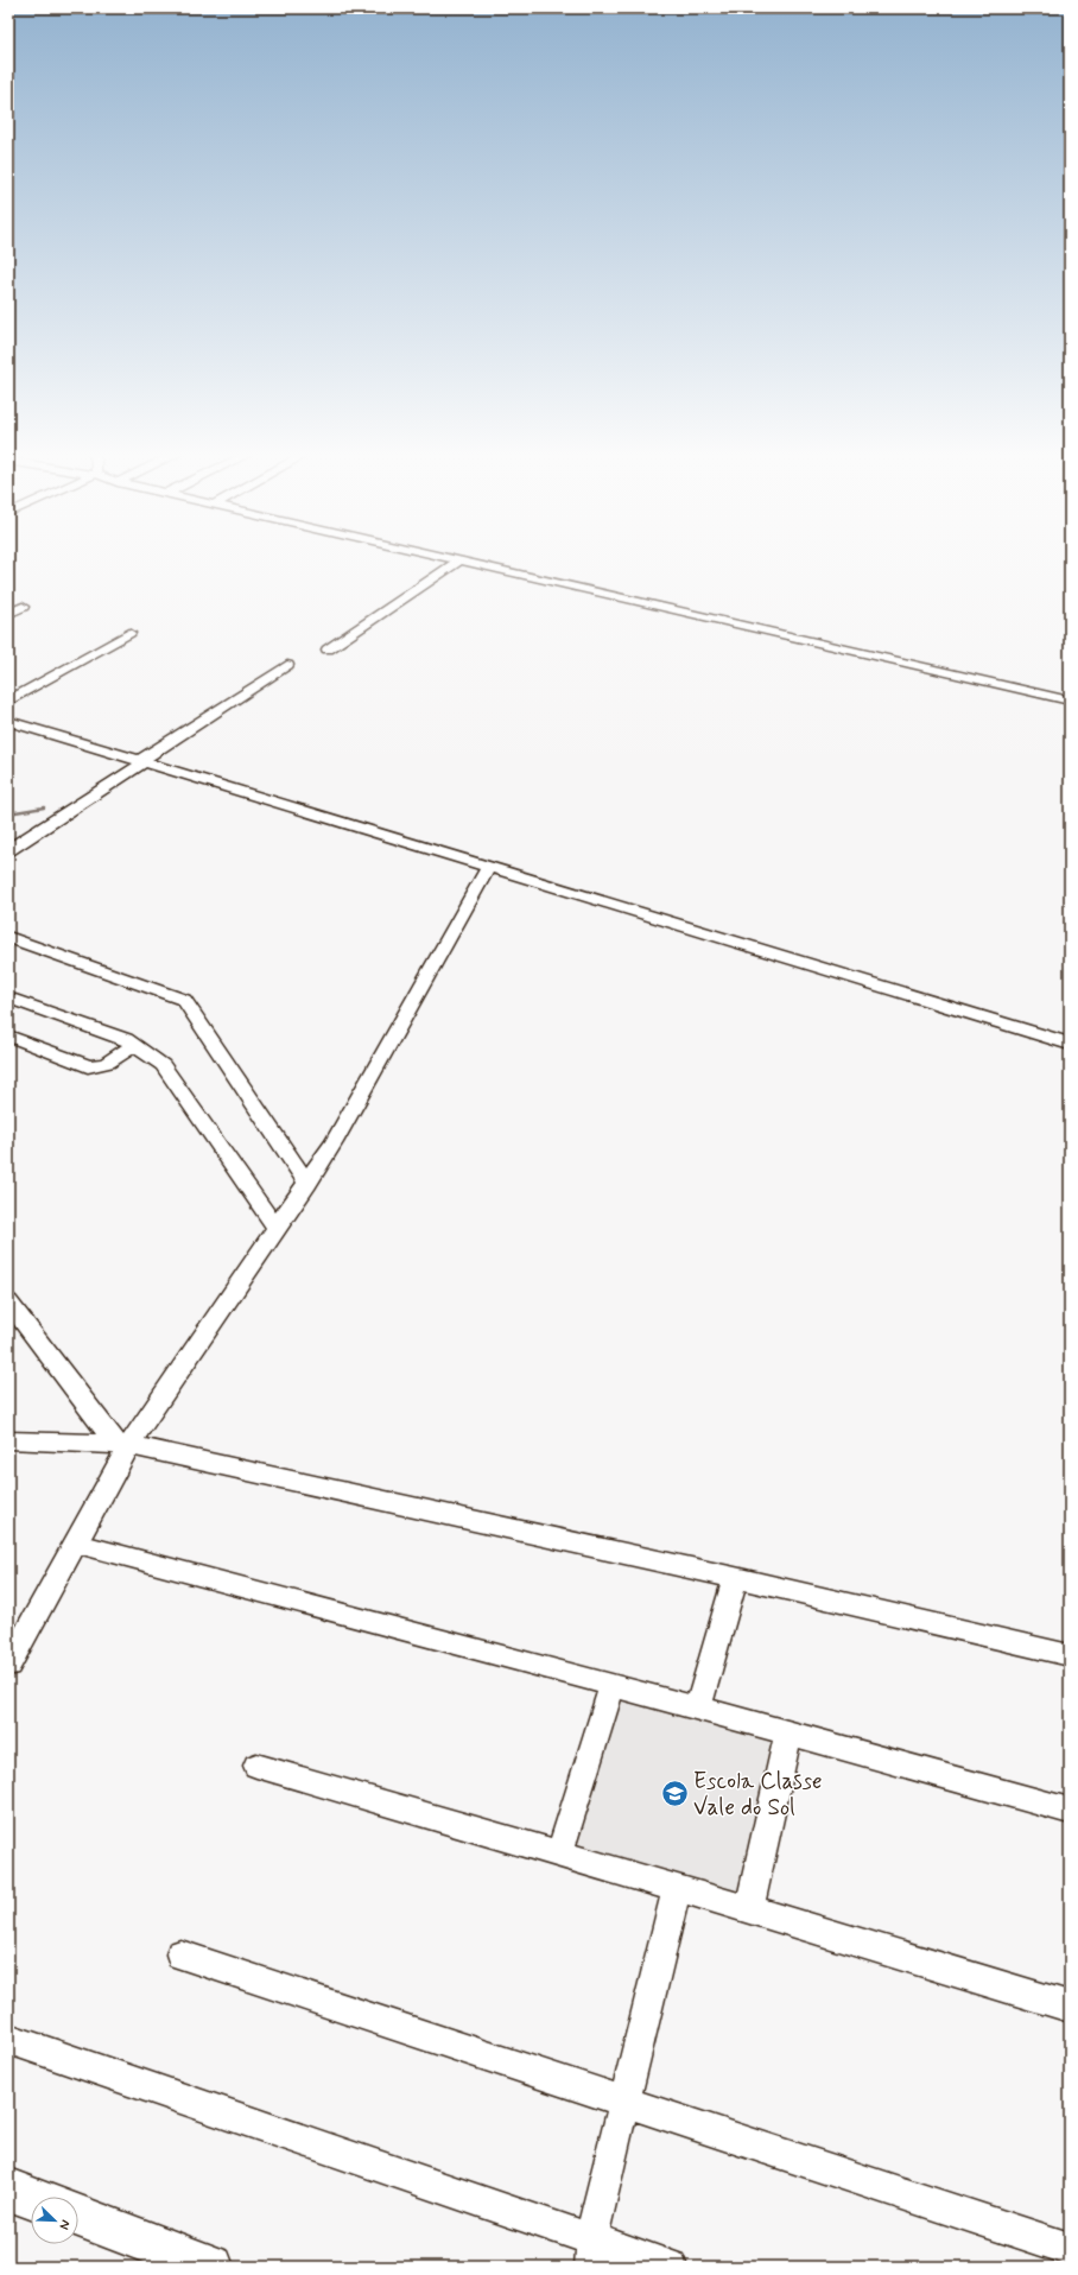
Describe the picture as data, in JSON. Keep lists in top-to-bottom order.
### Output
{
  "places": {
    "school or university": ["Escola Classe Vale do Sol"]
  },
  "north": "bottom right"
}
